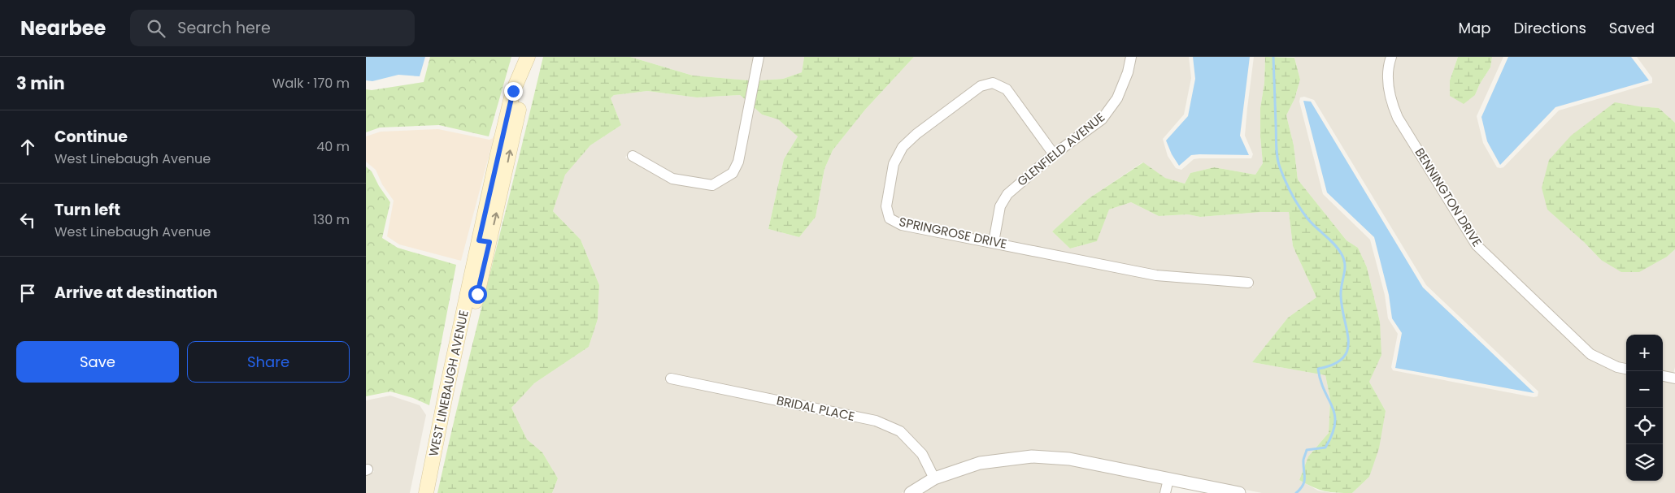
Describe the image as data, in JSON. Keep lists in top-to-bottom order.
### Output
{
  "streets": {
    "main road": ["WEST LINEBAUGH AVENUE"],
    "street": [
      "GLENFIELD AVENUE",
      "BENNINGTON DRIVE",
      "SPRINGROSE DRIVE",
      "BRIDAL PLACE"
    ]
  },
  "crossings": [
    ["GLENFIELD AVENUE", "SPRINGROSE DRIVE"]
  ],
  "page": {
    "header": "Nearbee",
    "search": "Search here",
    "nav": ["Map", "Directions", "Saved"],
    "heading": ["3 min", "Walk · 170 m"],
    "list": [
      ["Continue", "West Linebaugh Avenue", "40 m"],
      ["Turn left", "West Linebaugh Avenue", "130 m"],
      "Arrive at destination"
    ],
    "buttons": ["Save", "Share"],
    "map_buttons": ["+", "−"]
  }
}
